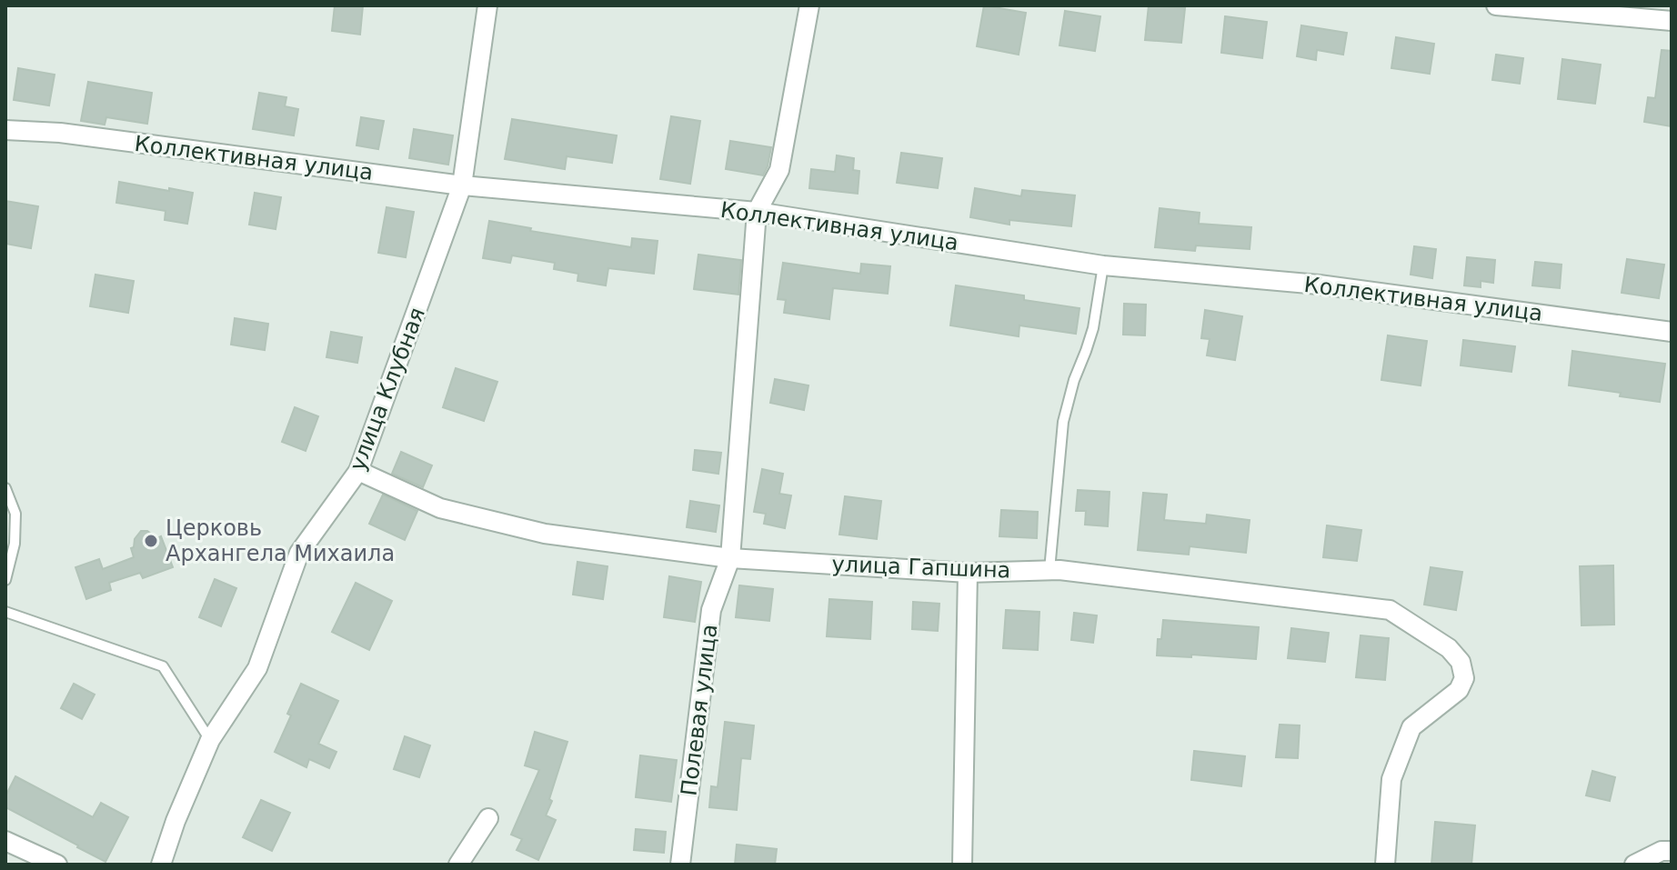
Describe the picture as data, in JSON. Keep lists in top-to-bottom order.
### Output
{
  "streets": {
    "street": [
      "Коллективная улица",
      "улица Клубная",
      "улица Гапшина",
      "Полевая улица"
    ]
  },
  "crossings": [
    ["Коллективная улица", "улица Клубная"],
    ["Коллективная улица", "Полевая улица"],
    ["улица Клубная", "улица Гапшина"],
    ["улица Гапшина", "Полевая улица"]
  ],
  "places": ["Церковь Архангела Михаила"]
}
